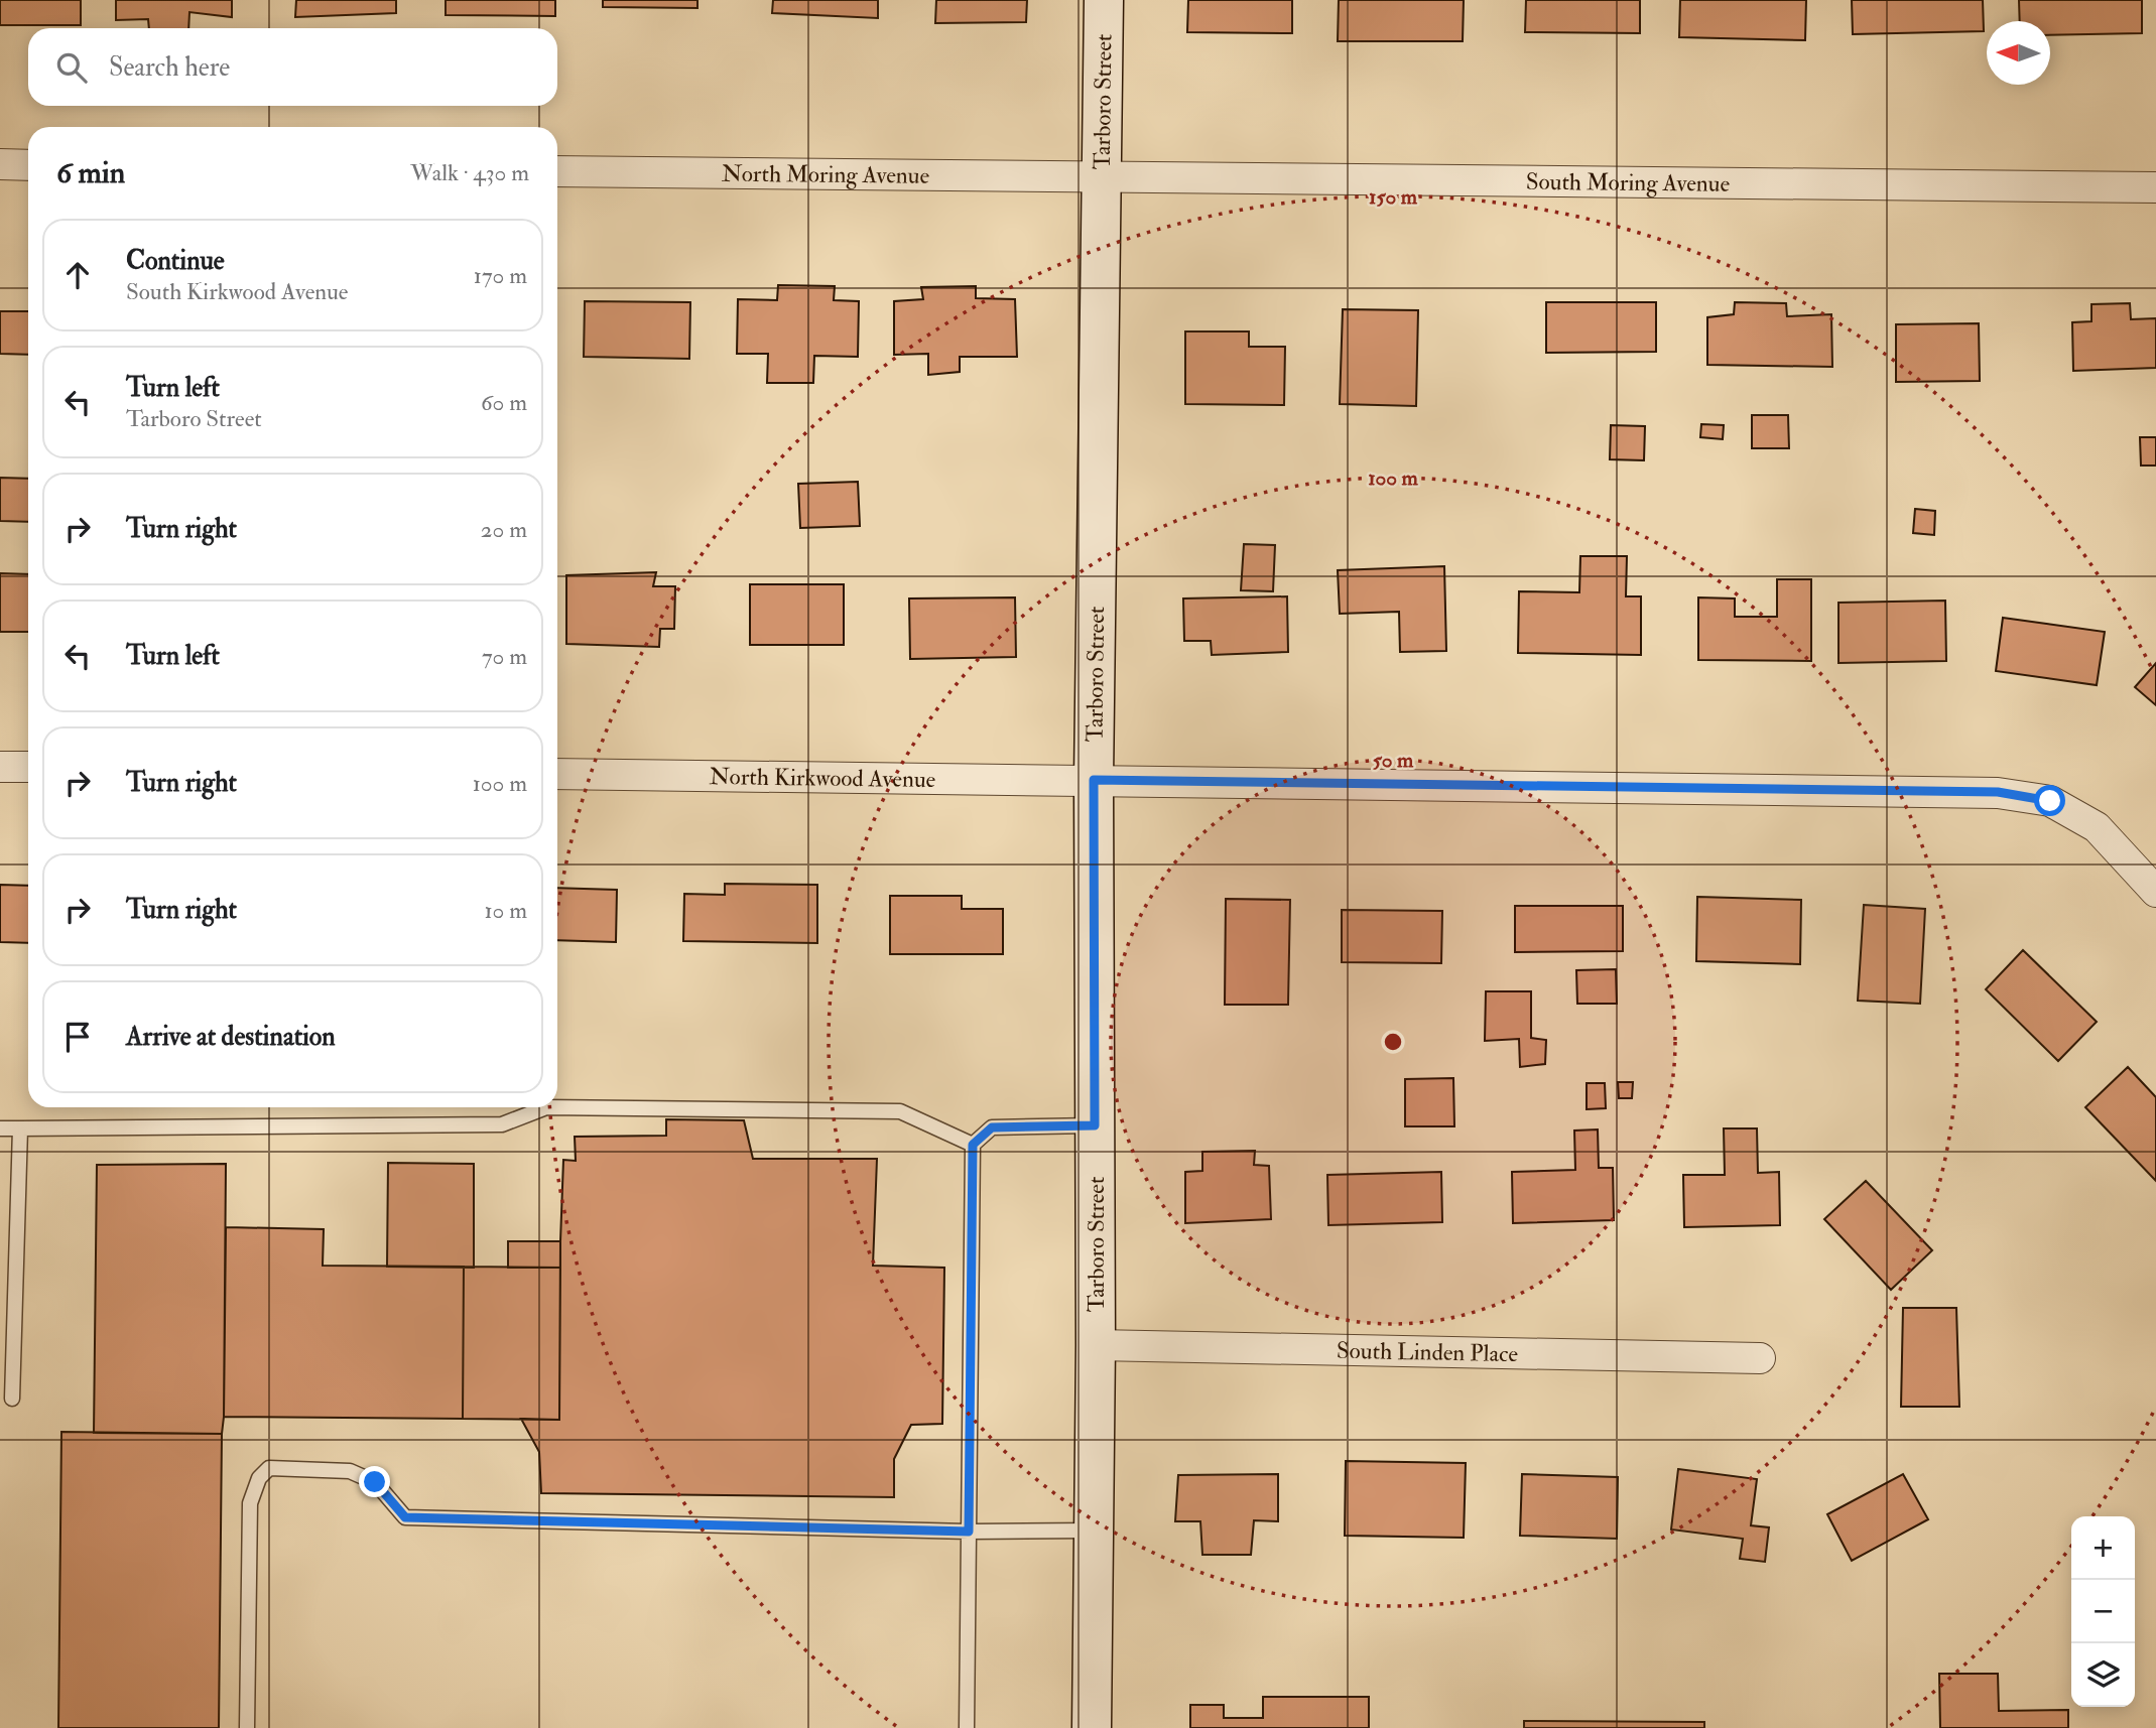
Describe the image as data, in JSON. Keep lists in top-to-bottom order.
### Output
{
  "streets": {
    "street": [
      "Tarboro Street",
      "North Moring Avenue",
      "South Moring Avenue",
      "North Kirkwood Avenue",
      "South Linden Place"
    ]
  },
  "crossings": [
    ["Tarboro Street", "North Moring Avenue"],
    ["Tarboro Street", "South Moring Avenue"],
    ["Tarboro Street", "North Kirkwood Avenue"],
    ["Tarboro Street", "South Linden Place"],
    ["North Moring Avenue", "South Moring Avenue"]
  ],
  "north": "left",
  "page": {
    "search": "Search here",
    "heading": ["6 min", "Walk · 430 m"],
    "list": [
      ["Continue", "South Kirkwood Avenue", "170 m"],
      ["Turn left", "Tarboro Street", "60 m"],
      ["Turn right", "20 m"],
      ["Turn left", "70 m"],
      ["Turn right", "100 m"],
      ["Turn right", "10 m"],
      "Arrive at destination"
    ],
    "map_buttons": ["+", "−"]
  },
  "rings": ["150 m", "100 m", "50 m"]
}
